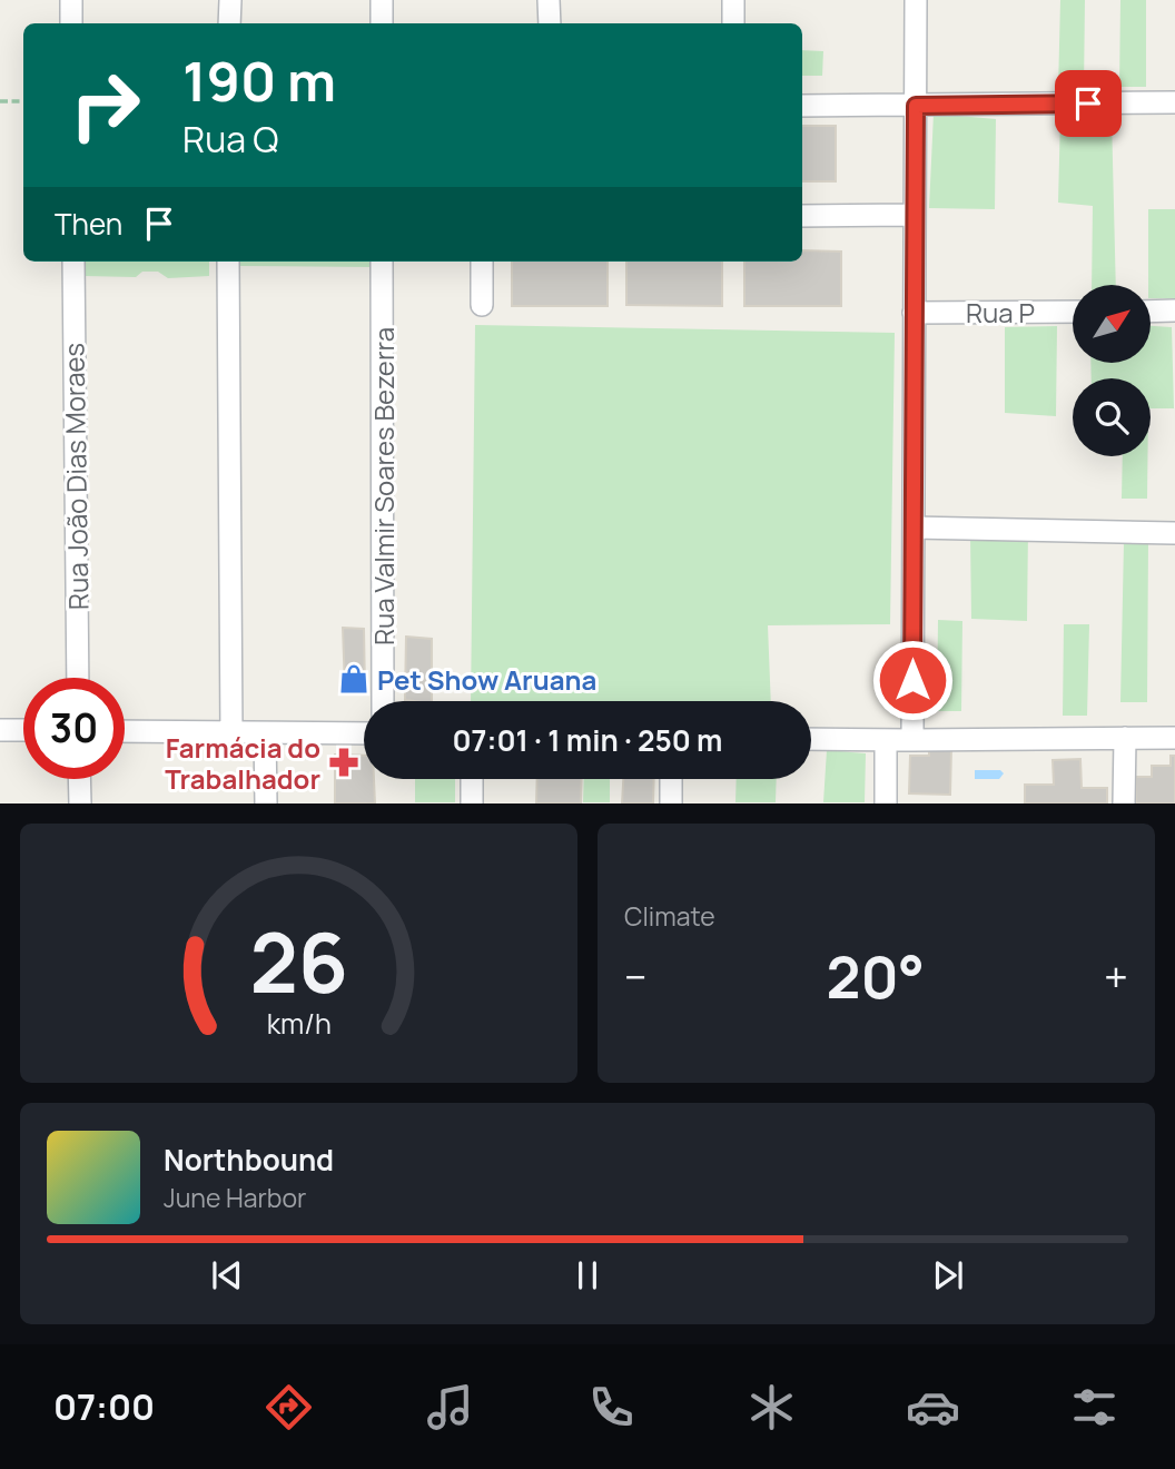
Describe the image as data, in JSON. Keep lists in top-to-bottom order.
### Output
{
  "streets": {
    "street": ["Rua P", "Rua João Dias Moraes", "Rua Valmir Soares Bezerra"]
  },
  "places": {
    "shop": ["Pet Show Aruana"],
    "pharmacy": ["Farmácia do Trabalhador"]
  },
  "north": "top right",
  "page": {
    "turn": ["190 m", "Rua Q"],
    "then": "Then",
    "limit": "30",
    "trip": "07:01 · 1 min · 250 m",
    "tile": "Climate",
    "heat": ["−", "20°", "+"],
    "song": ["Northbound", "June Harbor"],
    "tabs": "07:00",
    "gauge": ["26", "km/h"]
  }
}
